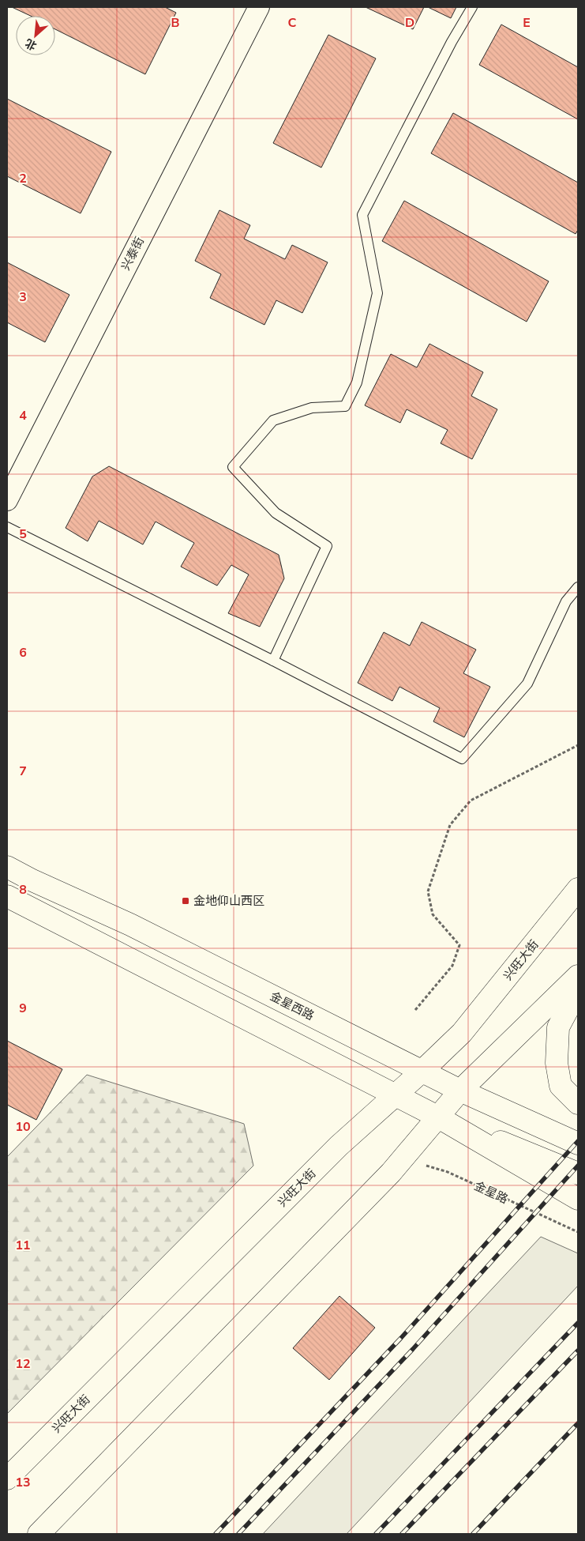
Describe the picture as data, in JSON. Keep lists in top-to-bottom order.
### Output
{
  "streets": {
    "main road": ["兴旺大街", "金星西路"],
    "street": ["兴泰街"],
    "path": ["金星路"]
  },
  "crossings": [
    ["兴旺大街", "金星西路"]
  ],
  "places": {
    "transit": ["金地仰山西区"]
  },
  "north": "bottom left",
  "grid": {
    "columns": [
      "B",
      "C",
      "D",
      "E"
    ],
    "rows": [
      "2",
      "3",
      "4",
      "5",
      "6",
      "7",
      "8",
      "9",
      "10",
      "11",
      "12",
      "13"
    ]
  }
}
